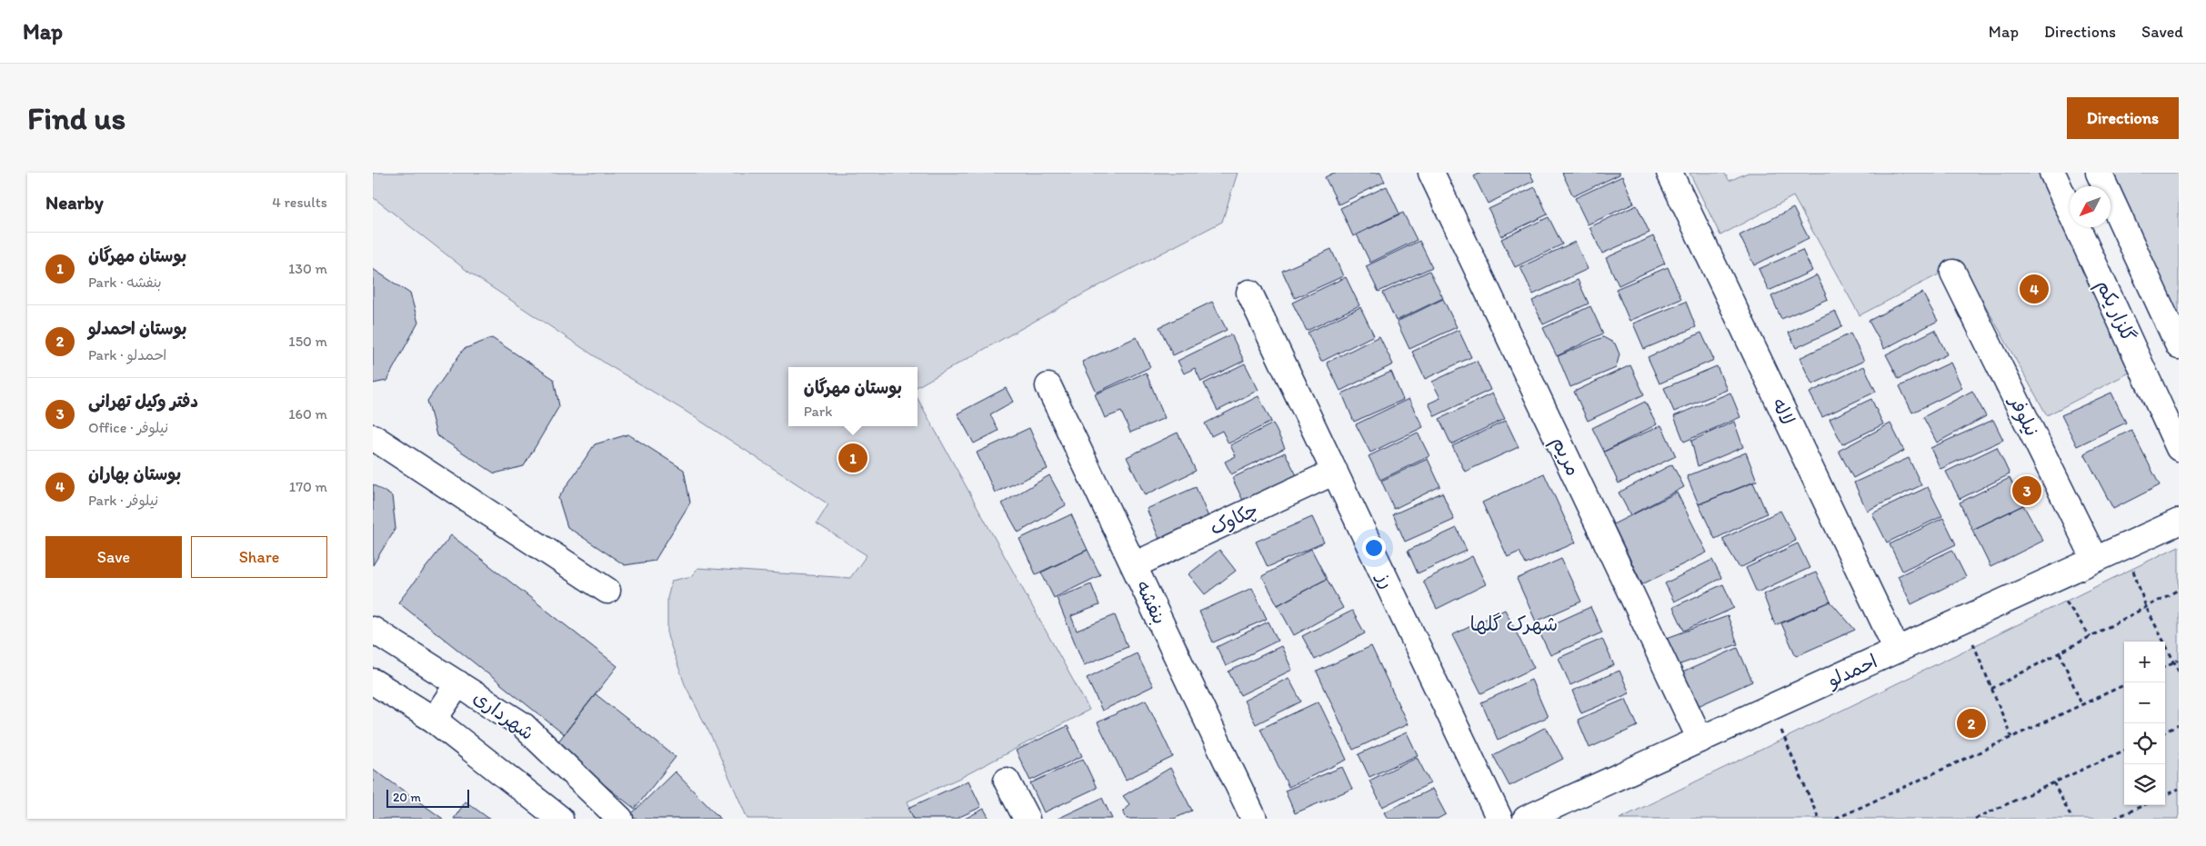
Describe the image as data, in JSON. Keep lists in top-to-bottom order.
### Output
{
  "streets": {
    "street": [
      "گلزار یکم",
      "لاله",
      "نیلوفر",
      "مریم",
      "چکاوک",
      "رز",
      "بنفشه",
      "احمدلو",
      "شهرداری"
    ]
  },
  "crossings": [
    ["لاله", "احمدلو"],
    ["نیلوفر", "احمدلو"],
    ["مریم", "احمدلو"],
    ["چکاوک", "رز"],
    ["چکاوک", "بنفشه"]
  ],
  "districts": ["شهرک گلها"],
  "scale_bar": "20 m",
  "north": "bottom left",
  "page": {
    "header": "Map",
    "nav": ["Map", "Directions", "Saved"],
    "buttons": [
      "Directions",
      ["Save", "Share"]
    ],
    "title": "Find us",
    "heading": ["Nearby", "4 results"],
    "list": [
      {
        "mark": "1",
        "name": "بوستان مهرگان",
        "note": "Park · بنفشه",
        "value": "130 m"
      },
      {
        "mark": "2",
        "name": "بوستان احمدلو",
        "note": "Park · احمدلو",
        "value": "150 m"
      },
      {
        "mark": "3",
        "name": "دفتر وکیل تهرانی",
        "note": "Office · نیلوفر",
        "value": "160 m"
      },
      {
        "mark": "4",
        "name": "بوستان بهاران",
        "note": "Park · نیلوفر",
        "value": "170 m"
      }
    ],
    "pins": [
      "4",
      "1",
      "3",
      "2"
    ],
    "popup": ["بوستان مهرگان", "Park"],
    "map_buttons": ["+", "−"],
    "scale": "20 m"
  }
}
